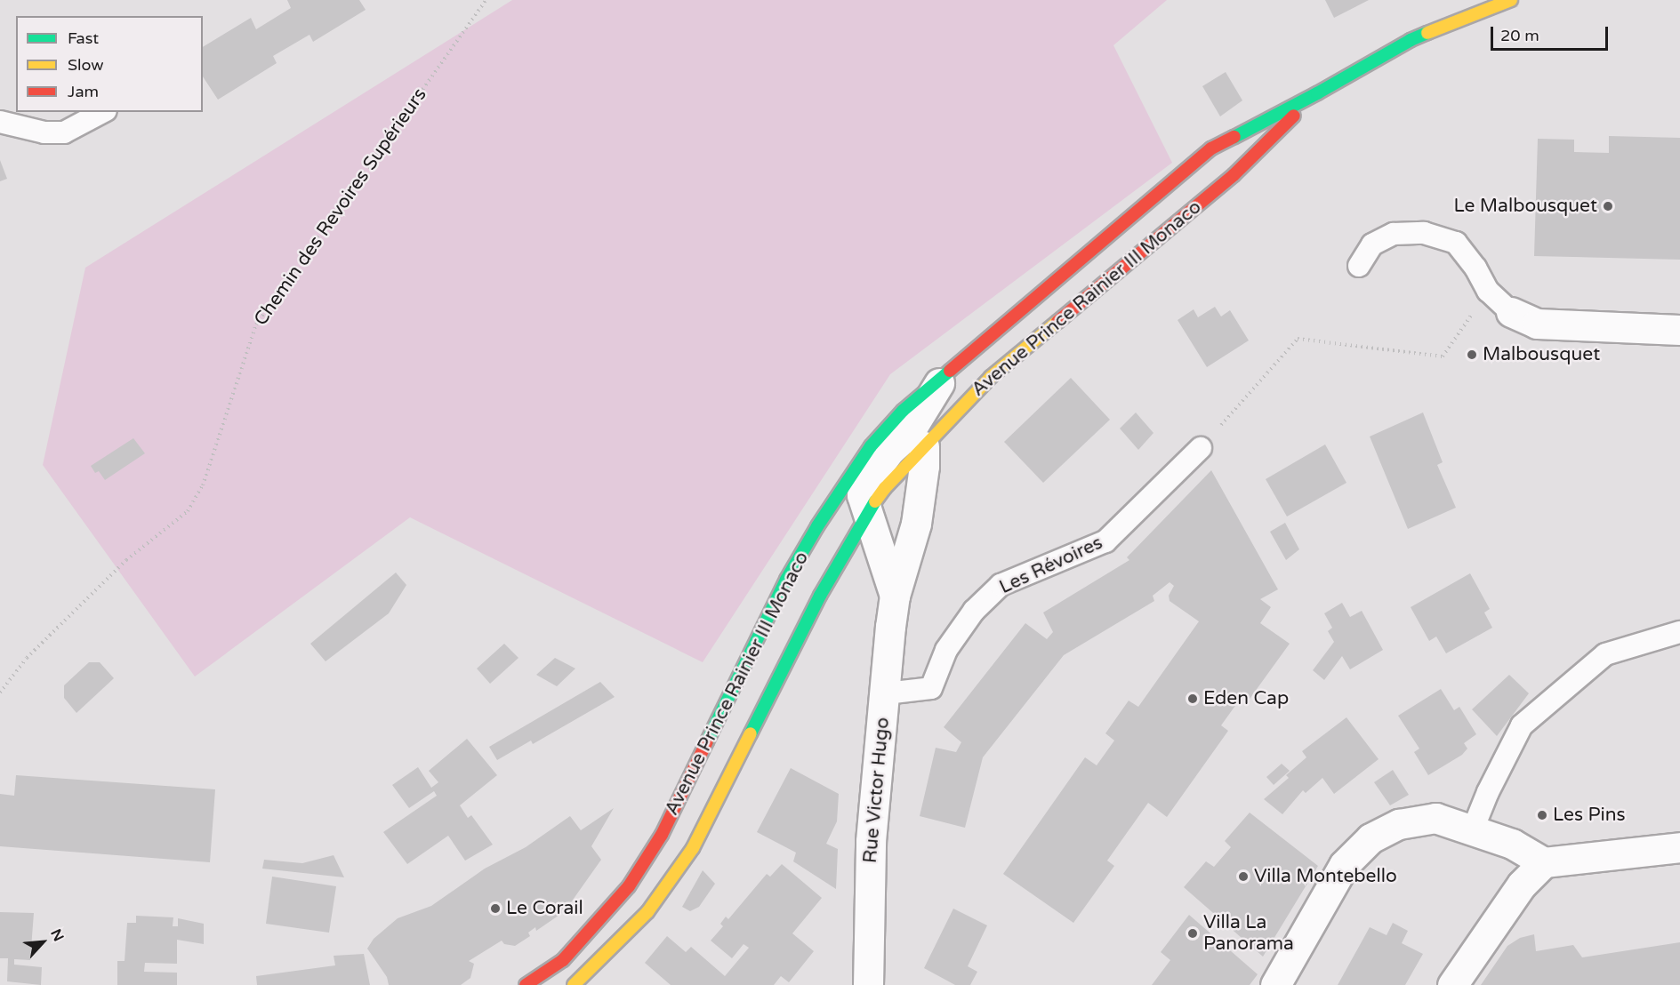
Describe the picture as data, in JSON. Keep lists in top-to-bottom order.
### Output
{
  "streets": {
    "main road": ["Avenue Prince Rainier III Monaco"],
    "street": ["Rue Victor Hugo"],
    "lane": ["Les Révoires"],
    "path": ["Chemin des Revoires Supérieurs"]
  },
  "crossings": [
    ["Avenue Prince Rainier III Monaco", "Rue Victor Hugo"],
    ["Les Révoires", "Rue Victor Hugo"]
  ],
  "places": [
    "Le Malbousquet",
    "Malbousquet",
    "Eden Cap",
    "Les Pins",
    "Villa Montebello",
    "Le Corail",
    "Villa La Panorama"
  ],
  "legend": ["Fast", "Slow", "Jam"],
  "scale_bar": "20 m",
  "north": "top right"
}
